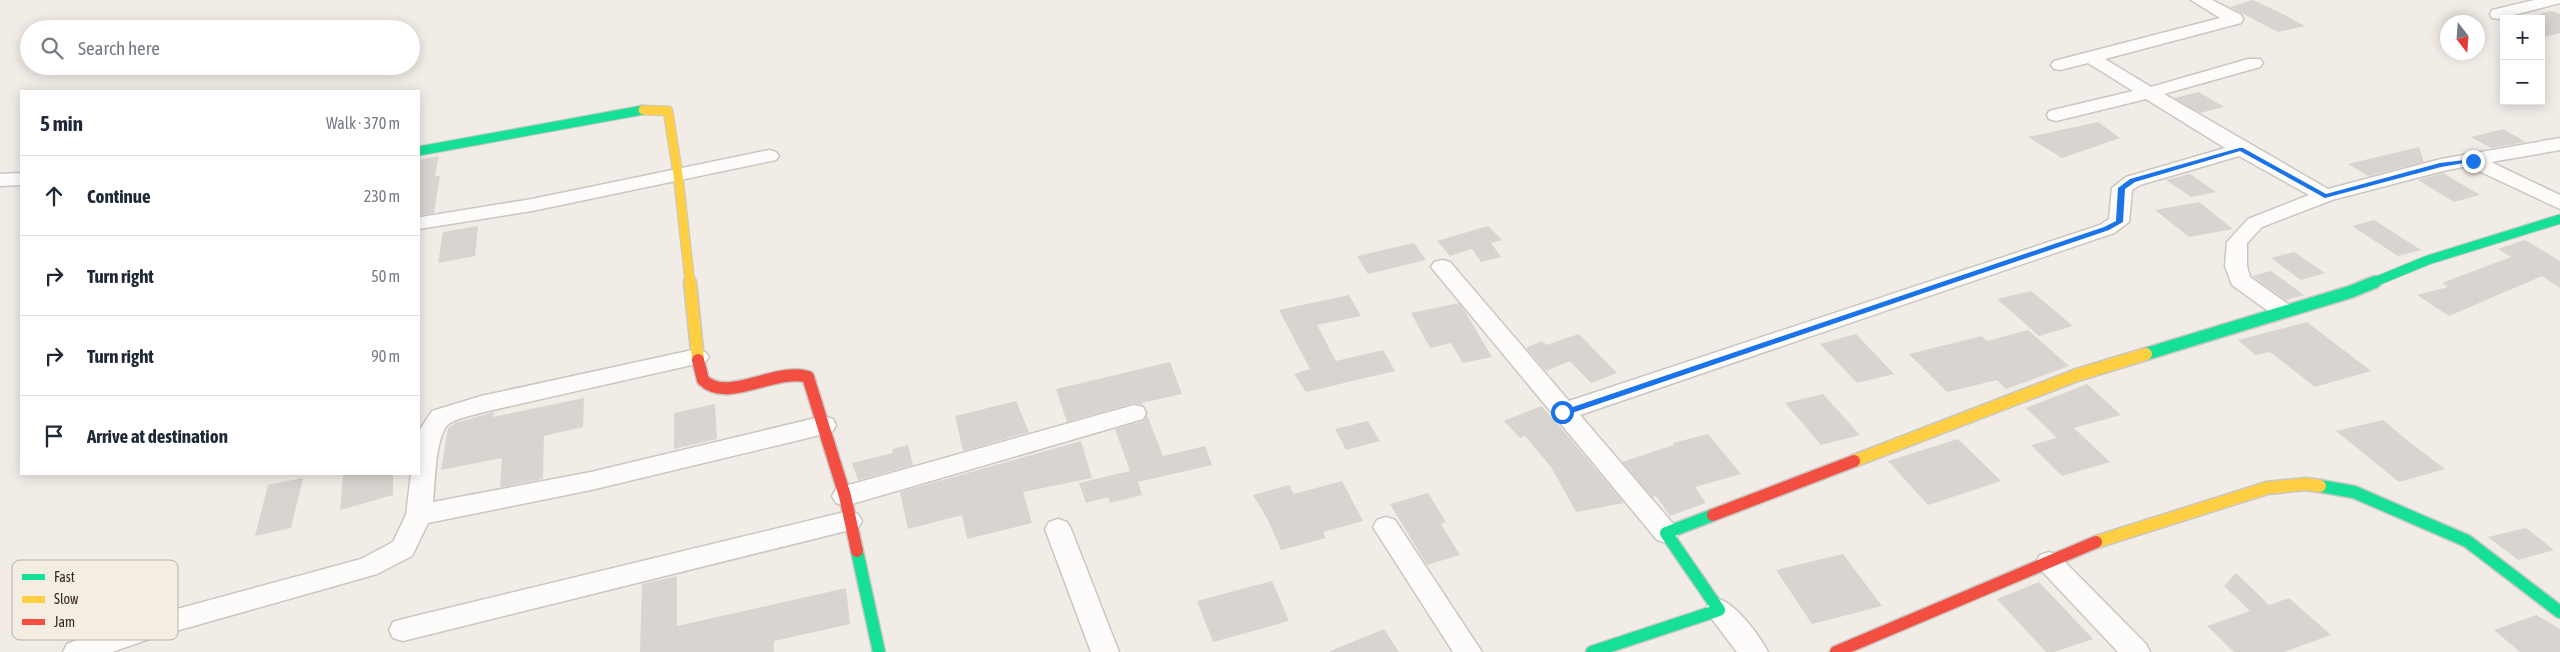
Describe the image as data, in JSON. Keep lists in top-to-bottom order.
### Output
{
  "legend": ["Fast", "Slow", "Jam"],
  "north": "bottom",
  "page": {
    "map_buttons": ["+", "−"],
    "search": "Search here",
    "heading": ["5 min", "Walk · 370 m"],
    "list": [
      ["Continue", "230 m"],
      ["Turn right", "50 m"],
      ["Turn right", "90 m"],
      "Arrive at destination"
    ]
  }
}
